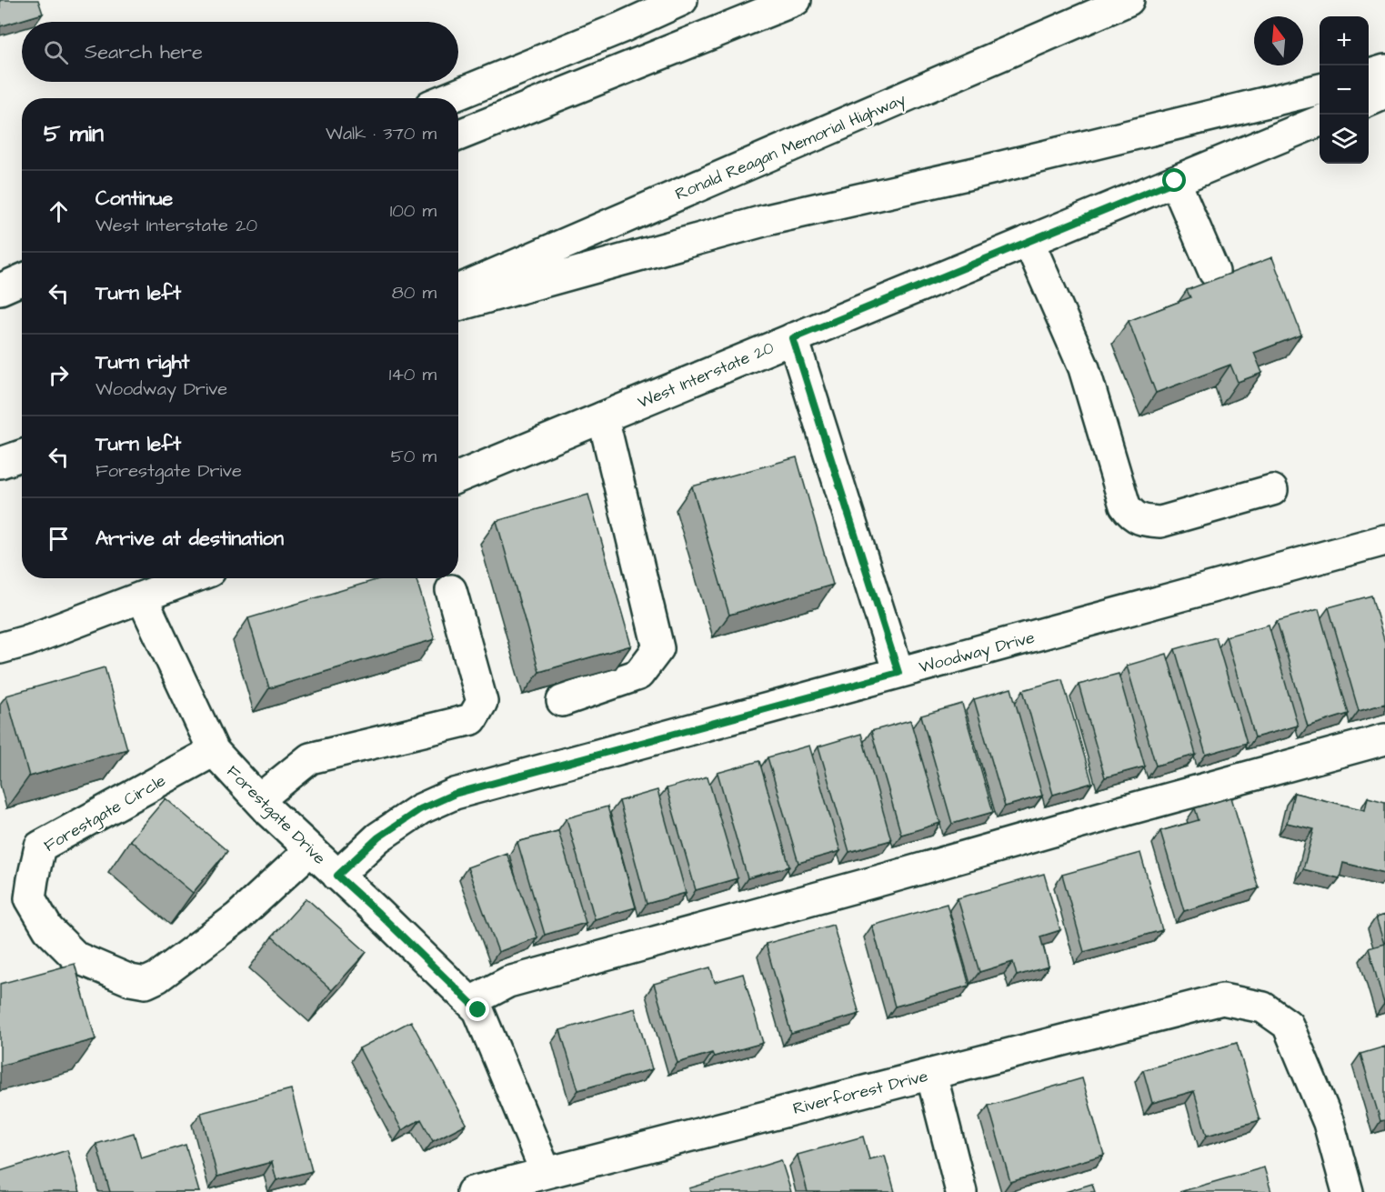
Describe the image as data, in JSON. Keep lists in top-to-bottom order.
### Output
{
  "streets": {
    "main road": [
      "Ronald Reagan Memorial Highway",
      "West Interstate 20",
      "Woodway Drive",
      "Forestgate Circle",
      "Forestgate Drive",
      "Riverforest Drive"
    ]
  },
  "crossings": [
    ["Woodway Drive", "Forestgate Drive"],
    ["Forestgate Circle", "Forestgate Drive"],
    ["Forestgate Drive", "Riverforest Drive"]
  ],
  "north": "top",
  "page": {
    "map_buttons": ["+", "−"],
    "search": "Search here",
    "heading": ["5 min", "Walk · 370 m"],
    "list": [
      ["Continue", "West Interstate 20", "100 m"],
      ["Turn left", "80 m"],
      ["Turn right", "Woodway Drive", "140 m"],
      ["Turn left", "Forestgate Drive", "50 m"],
      "Arrive at destination"
    ]
  }
}
